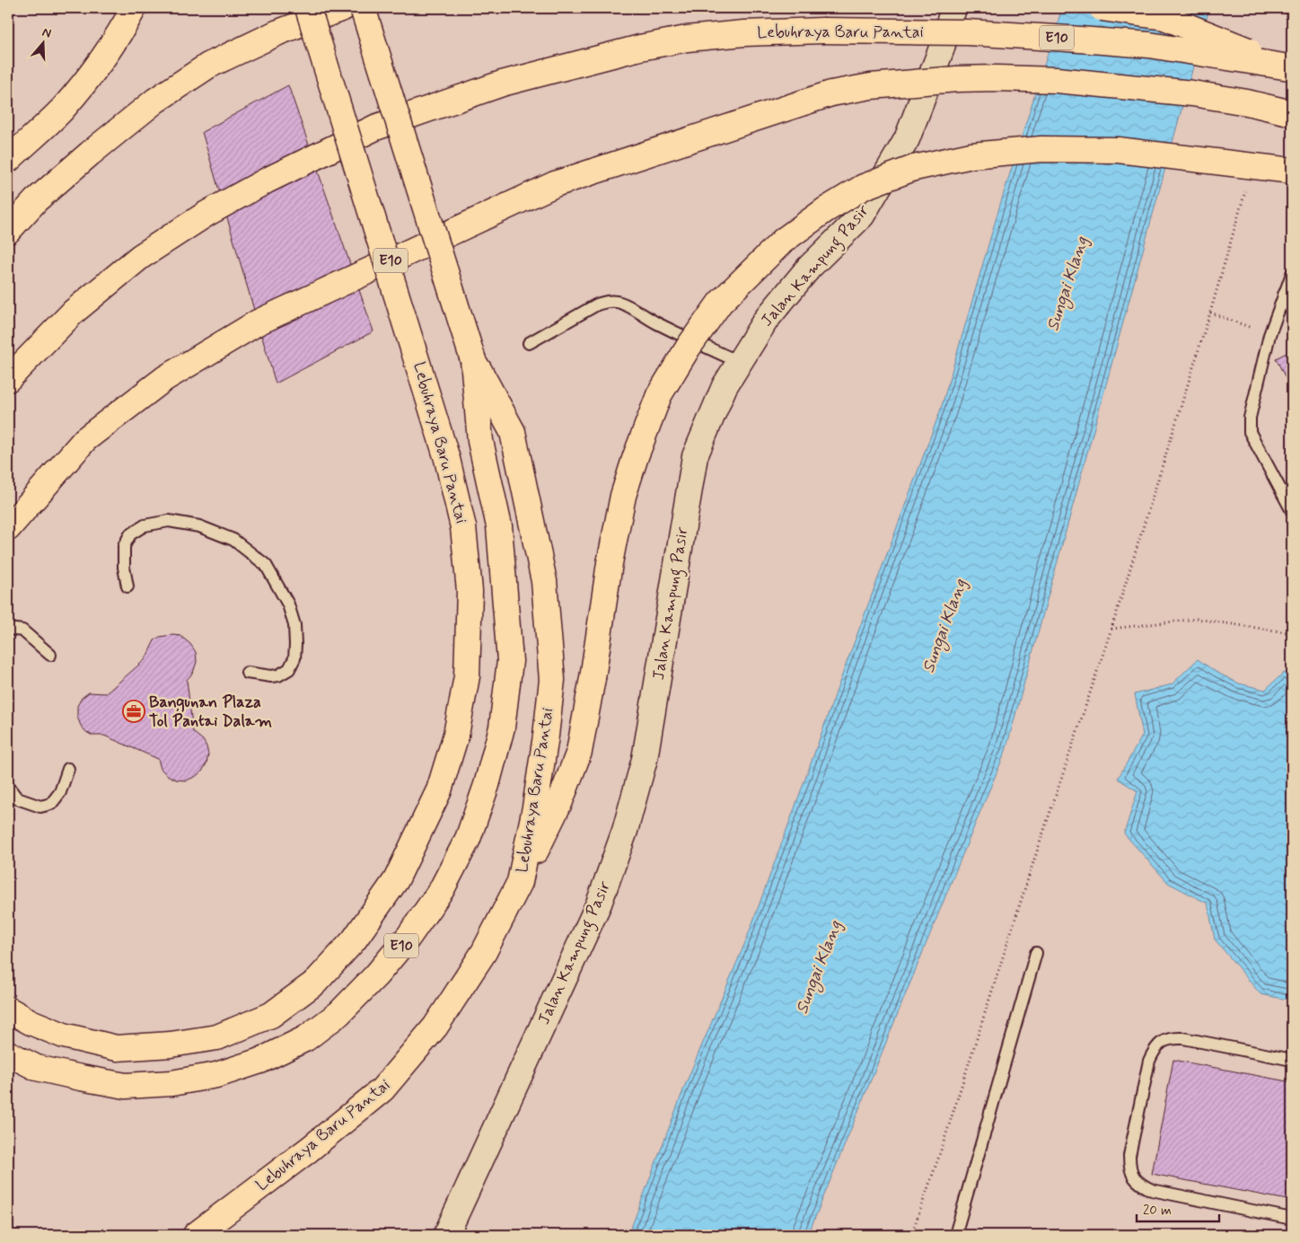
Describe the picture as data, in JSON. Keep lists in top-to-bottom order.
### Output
{
  "streets": {
    "highway": ["Lebuhraya Baru Pantai", "E10"],
    "street": ["Jalan Kampung Pasir"]
  },
  "water": ["Sungai Klang"],
  "places": {
    "office": ["Bangunan Plaza Tol Pantai Dalam"]
  },
  "scale_bar": "20 m",
  "north": "top"
}
